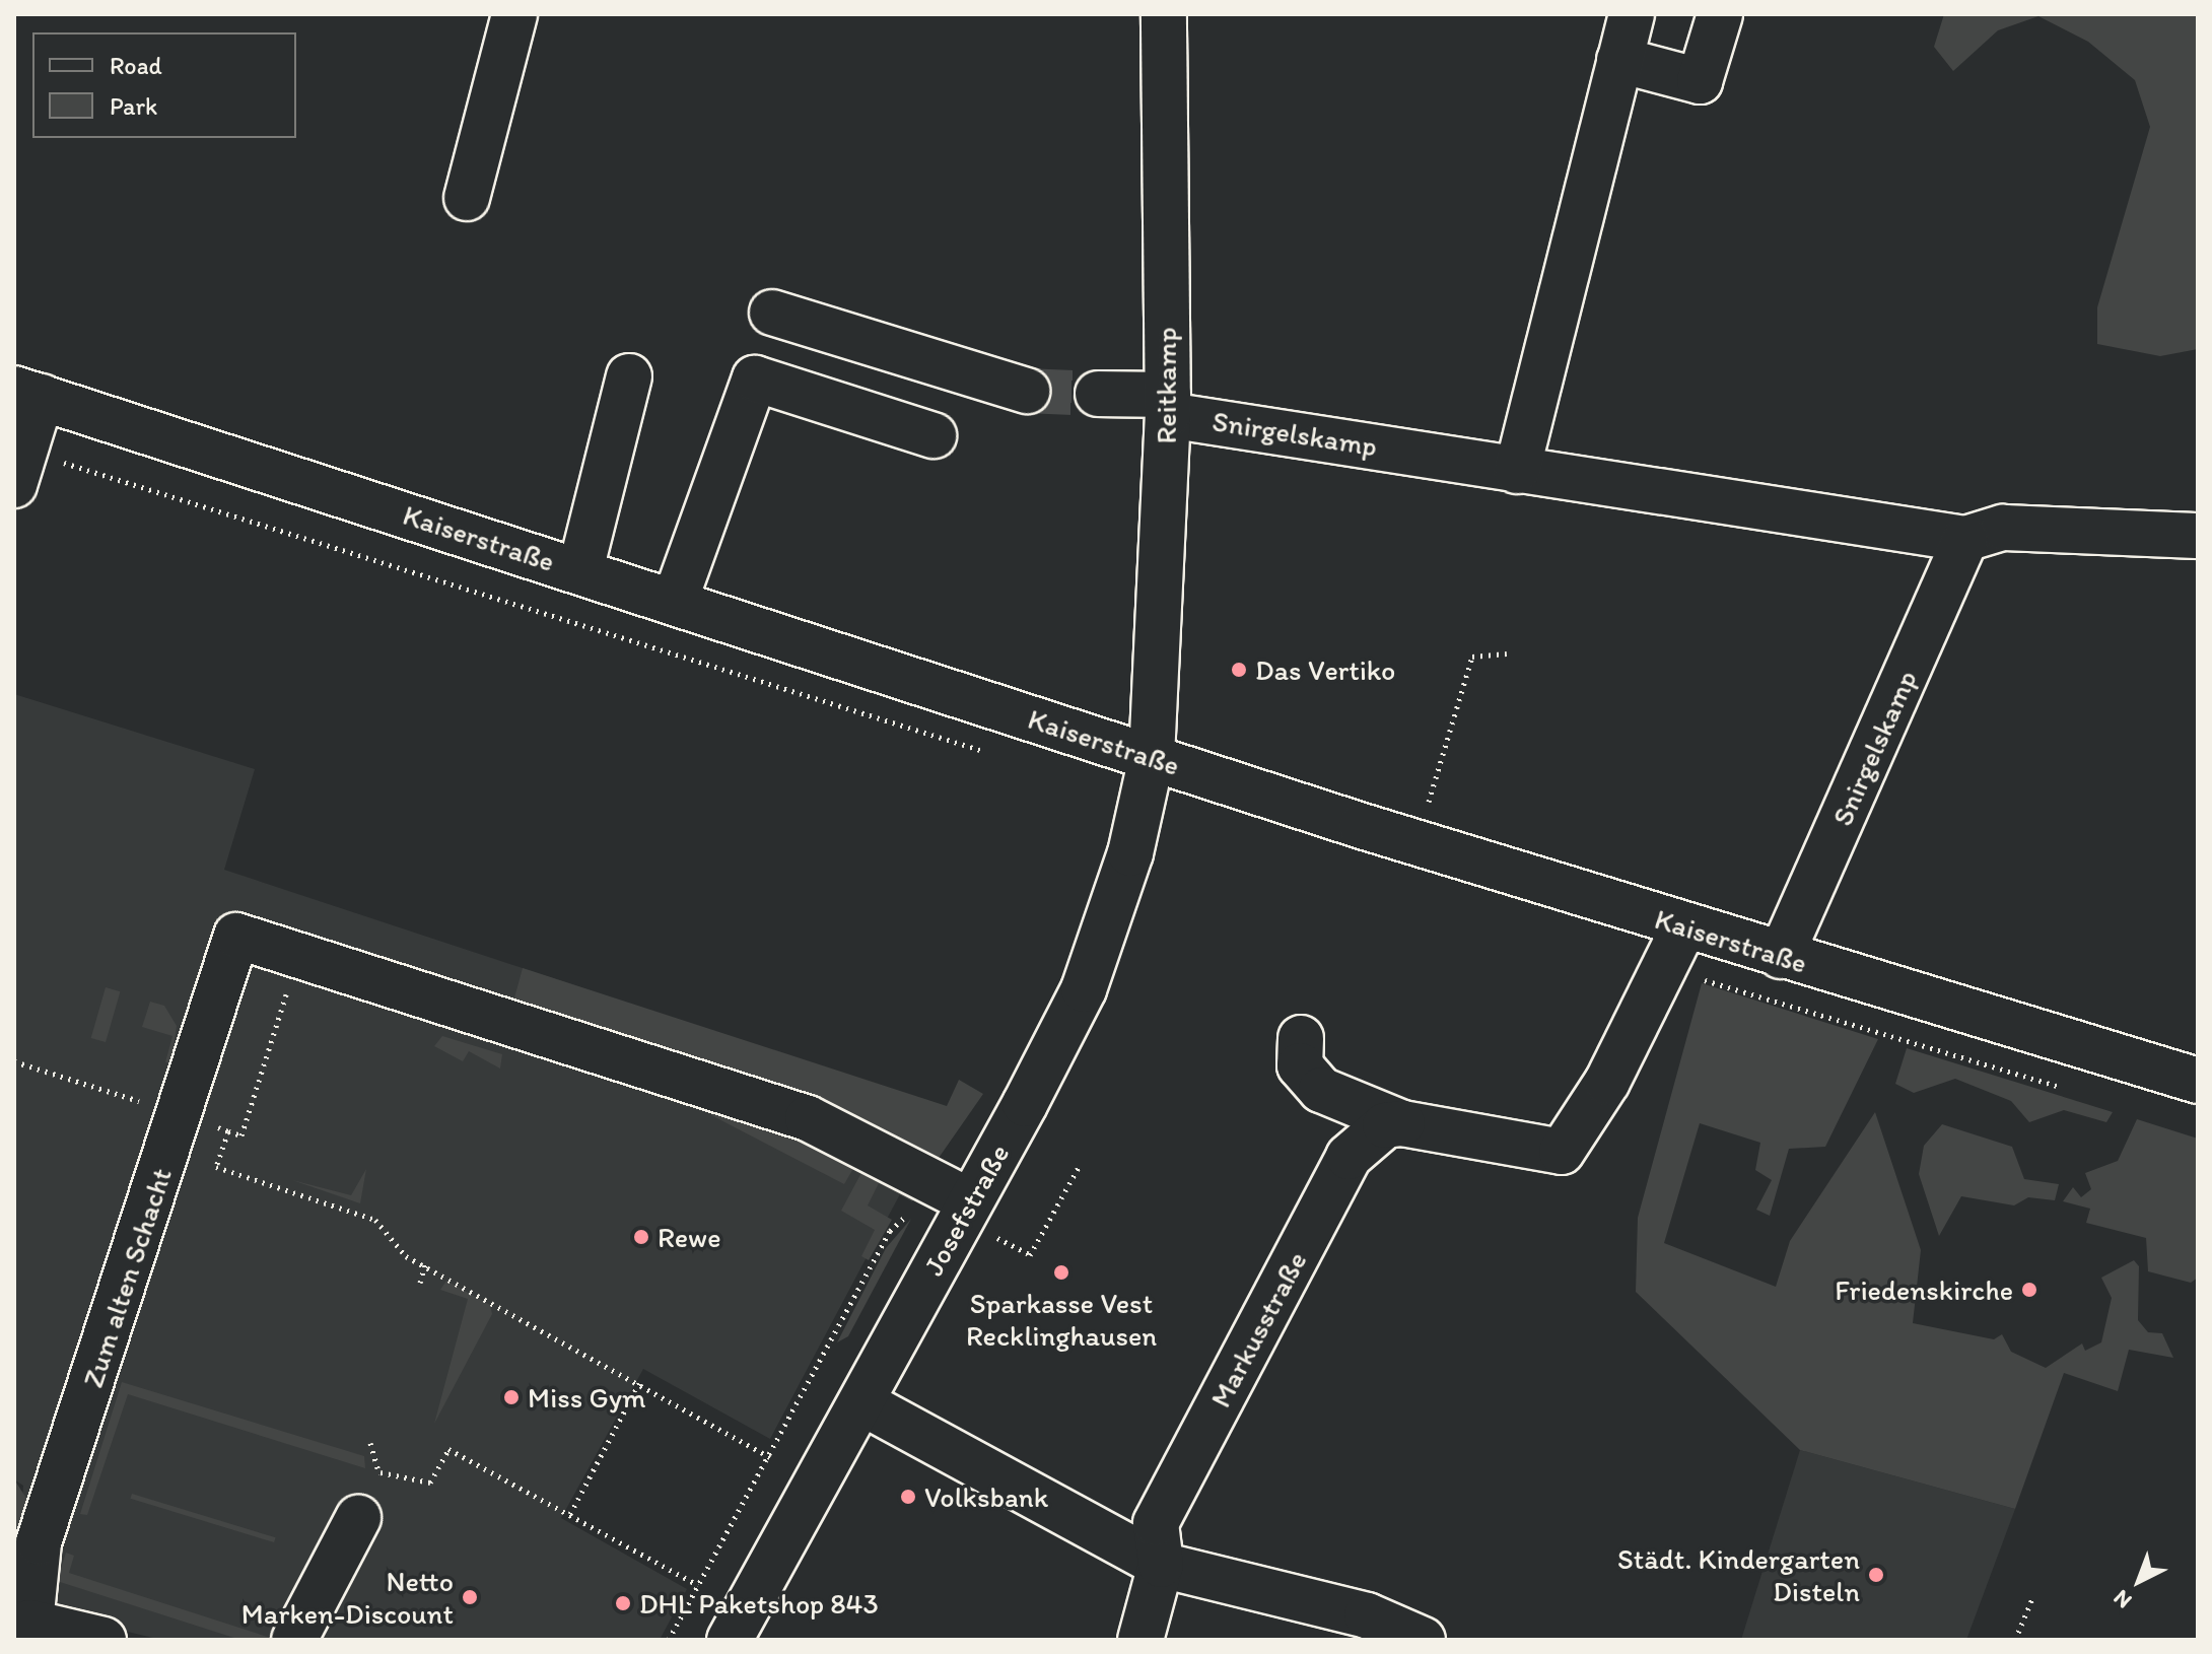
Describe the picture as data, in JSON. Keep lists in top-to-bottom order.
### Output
{
  "streets": {
    "street": [
      "Reitkamp",
      "Snirgelskamp",
      "Kaiserstraße",
      "Josefstraße",
      "Zum alten Schacht",
      "Markusstraße"
    ]
  },
  "crossings": [
    ["Reitkamp", "Snirgelskamp"],
    ["Reitkamp", "Kaiserstraße"],
    ["Reitkamp", "Josefstraße"],
    ["Snirgelskamp", "Kaiserstraße"],
    ["Kaiserstraße", "Josefstraße"]
  ],
  "places": [
    "Das Vertiko",
    "Rewe",
    "Sparkasse Vest Recklinghausen",
    "Friedenskirche",
    "Miss Gym",
    "Volksbank",
    "Städt. Kindergarten Disteln",
    "Netto Marken-Discount",
    "DHL Paketshop 843"
  ],
  "legend": ["Road", "Park"],
  "north": "bottom left"
}
